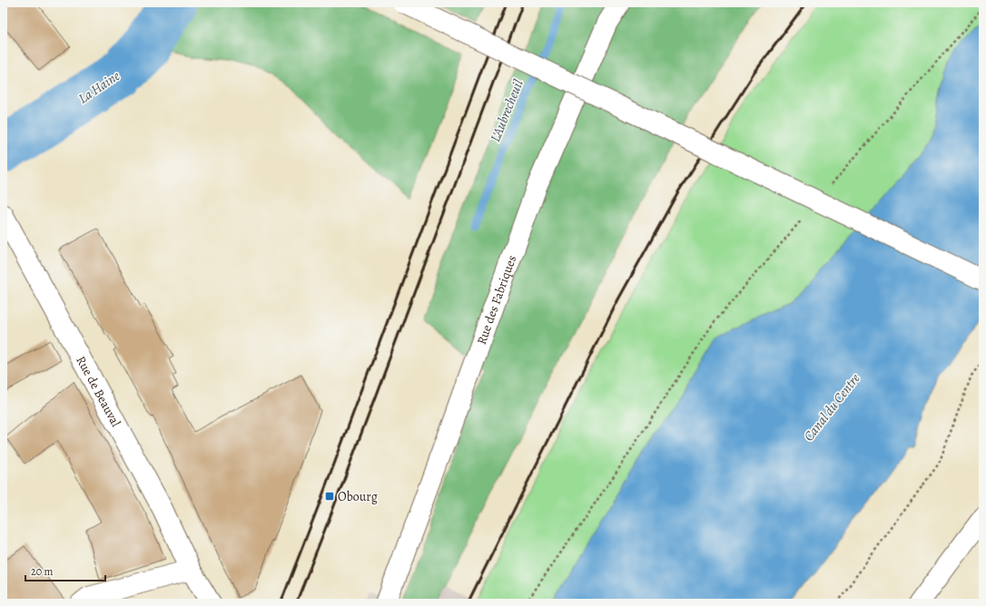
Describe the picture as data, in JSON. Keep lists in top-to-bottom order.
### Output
{
  "streets": {
    "street": ["Rue des Fabriques", "Rue de Beauval"]
  },
  "water": ["La Haine", "L'Aubrecheuil", "Canal du Centre"],
  "places": {
    "transit": ["Obourg"]
  },
  "scale_bar": "20 m"
}
